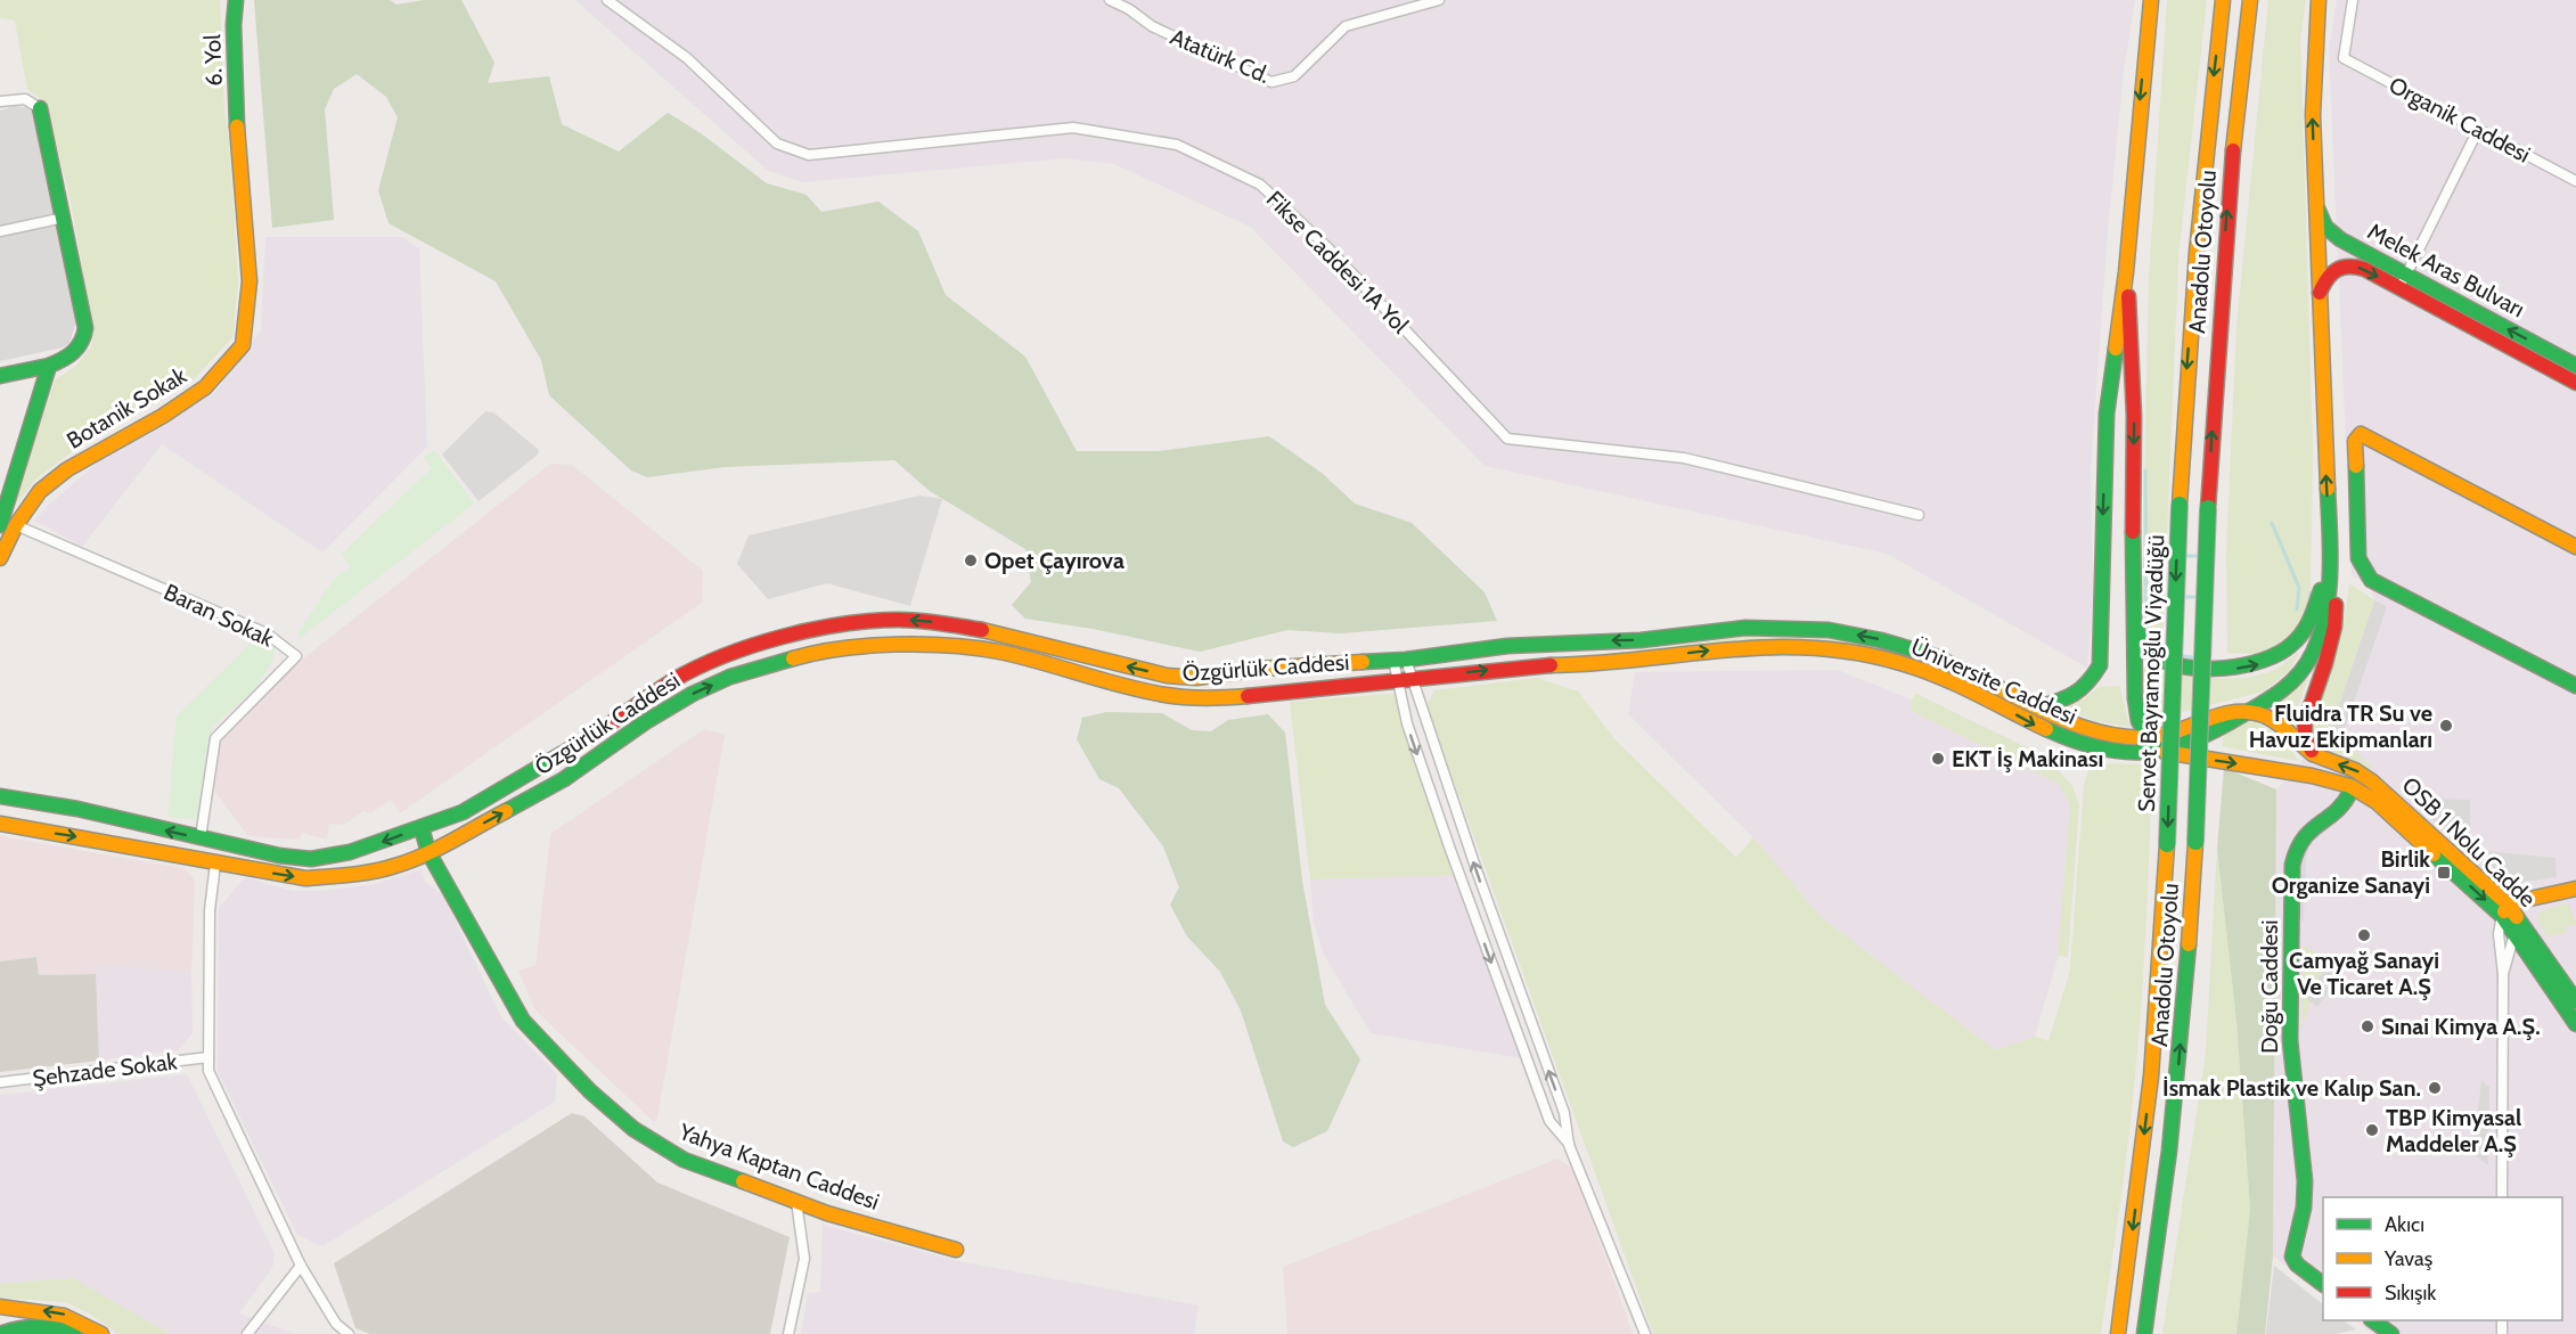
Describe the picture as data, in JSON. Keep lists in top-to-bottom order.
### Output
{
  "streets": {
    "main road": [
      "6. Yol",
      "Anadolu Otoyolu",
      "Melek Aras Bulvarı",
      "Botanik Sokak",
      "Özgürlük Caddesi",
      "Servet Bayramoğlu Viyadüğü",
      "Üniversite Caddesi",
      "OSB 1 Nolu Cadde",
      "Doğu Caddesi",
      "Yahya Kaptan Caddesi"
    ],
    "street": [
      "Atatürk Cd.",
      "Organik Caddesi",
      "Fikse Caddesi 1A Yol",
      "Baran Sokak",
      "Şehzade Sokak"
    ]
  },
  "crossings": [
    ["6. Yol", "Botanik Sokak"],
    ["Anadolu Otoyolu", "Servet Bayramoğlu Viyadüğü"],
    ["Melek Aras Bulvarı", "Üniversite Caddesi"],
    ["Botanik Sokak", "Baran Sokak"],
    ["Baran Sokak", "Özgürlük Caddesi"],
    ["Özgürlük Caddesi", "Üniversite Caddesi"],
    ["Özgürlük Caddesi", "Yahya Kaptan Caddesi"],
    ["Üniversite Caddesi", "OSB 1 Nolu Cadde"],
    ["OSB 1 Nolu Cadde", "Doğu Caddesi"]
  ],
  "places": {
    "other": [
      "Opet Çayırova",
      "Fluidra TR Su ve Havuz Ekipmanları",
      "EKT İş Makinası",
      "Camyağ Sanayi Ve Ticaret A.Ş",
      "Sınai Kimya A.Ş.",
      "İsmak Plastik ve Kalıp San.",
      "TBP Kimyasal Maddeler A.Ş"
    ],
    "transit": ["Birlik Organize Sanayi"]
  },
  "legend": ["Akıcı", "Yavaş", "Sıkışık"]
}
